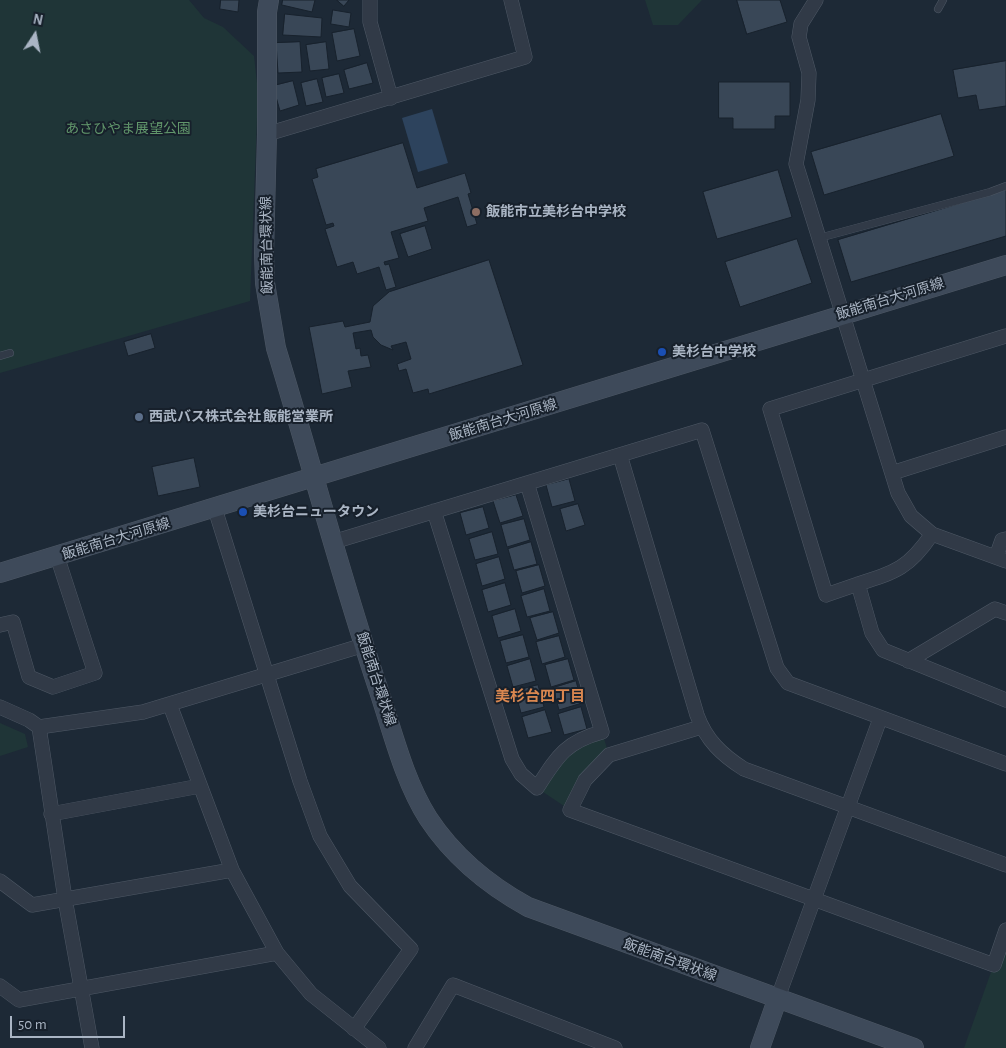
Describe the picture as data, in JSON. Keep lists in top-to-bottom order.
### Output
{
  "streets": {
    "street": ["飯能南台環状線", "飯能南台大河原線"]
  },
  "crossings": [
    ["飯能南台環状線", "飯能南台大河原線"]
  ],
  "districts": ["美杉台四丁目"],
  "parks": ["あさひやま展望公園"],
  "places": [
    "飯能市立美杉台中学校",
    "美杉台中学校",
    "西武バス株式会社 飯能営業所",
    "美杉台ニュータウン"
  ],
  "scale_bar": "50 m",
  "north": "top"
}
